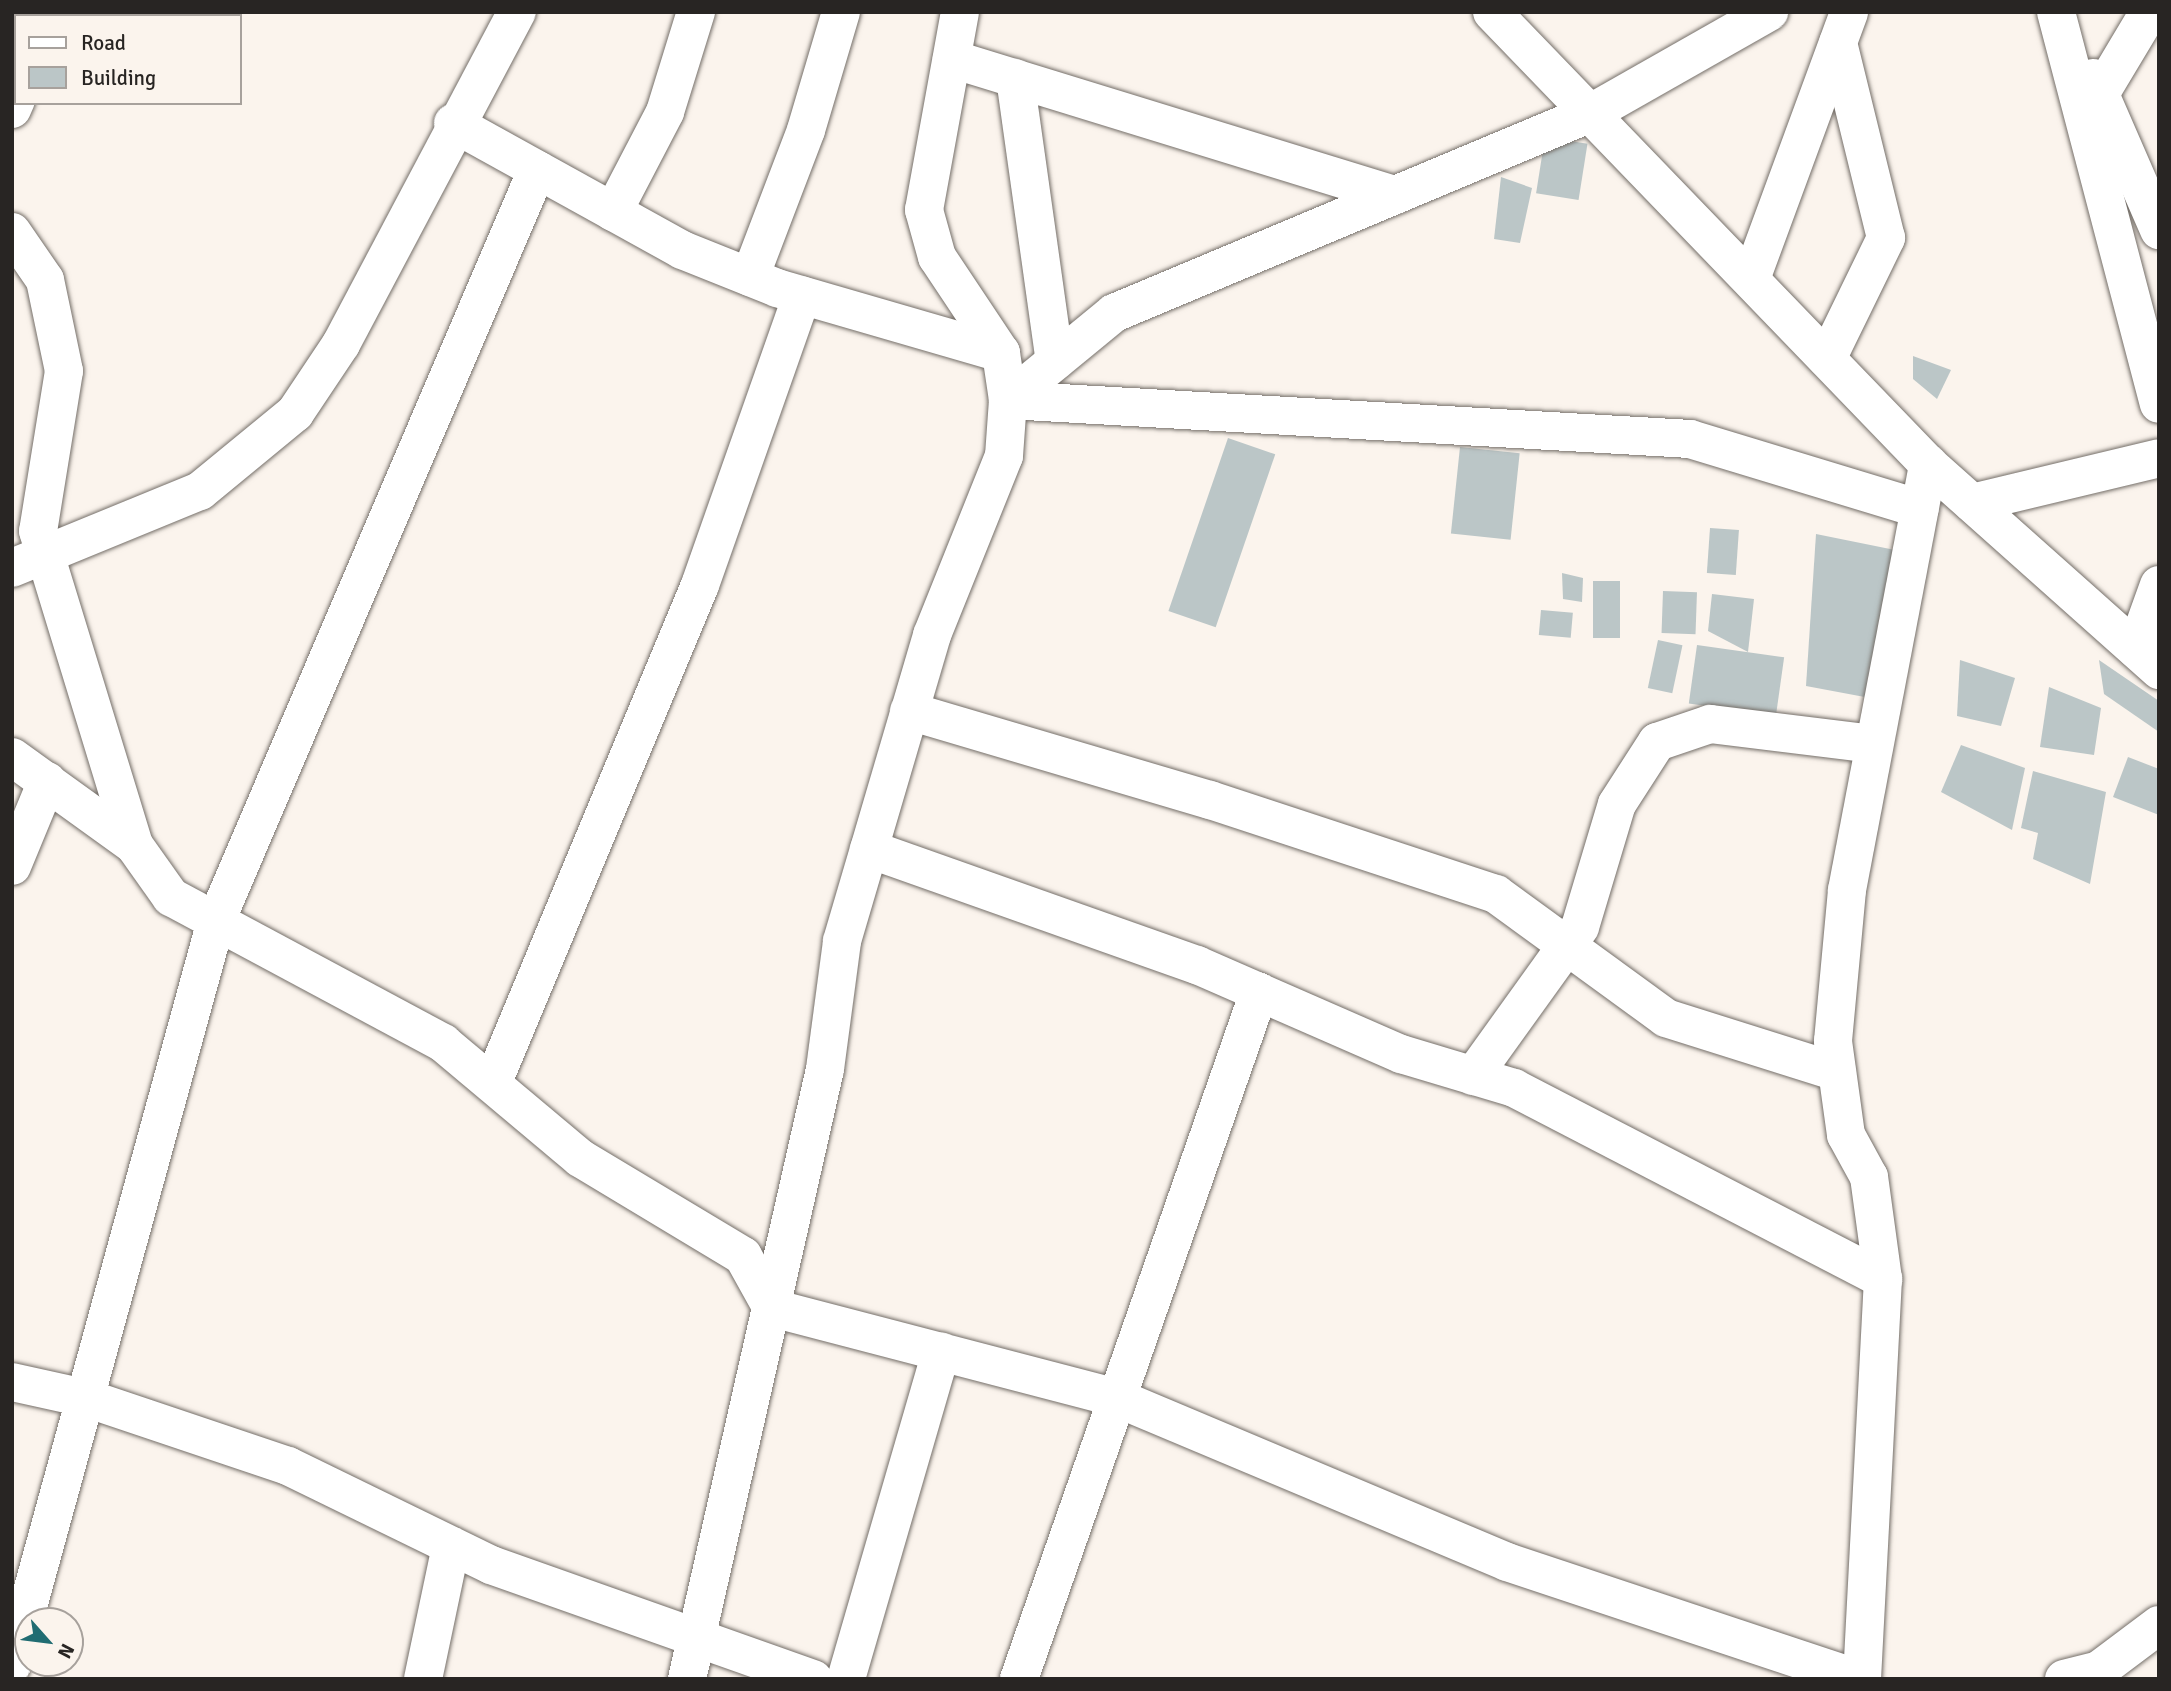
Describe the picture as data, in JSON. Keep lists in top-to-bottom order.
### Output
{
  "legend": ["Road", "Building"],
  "north": "bottom right"
}
